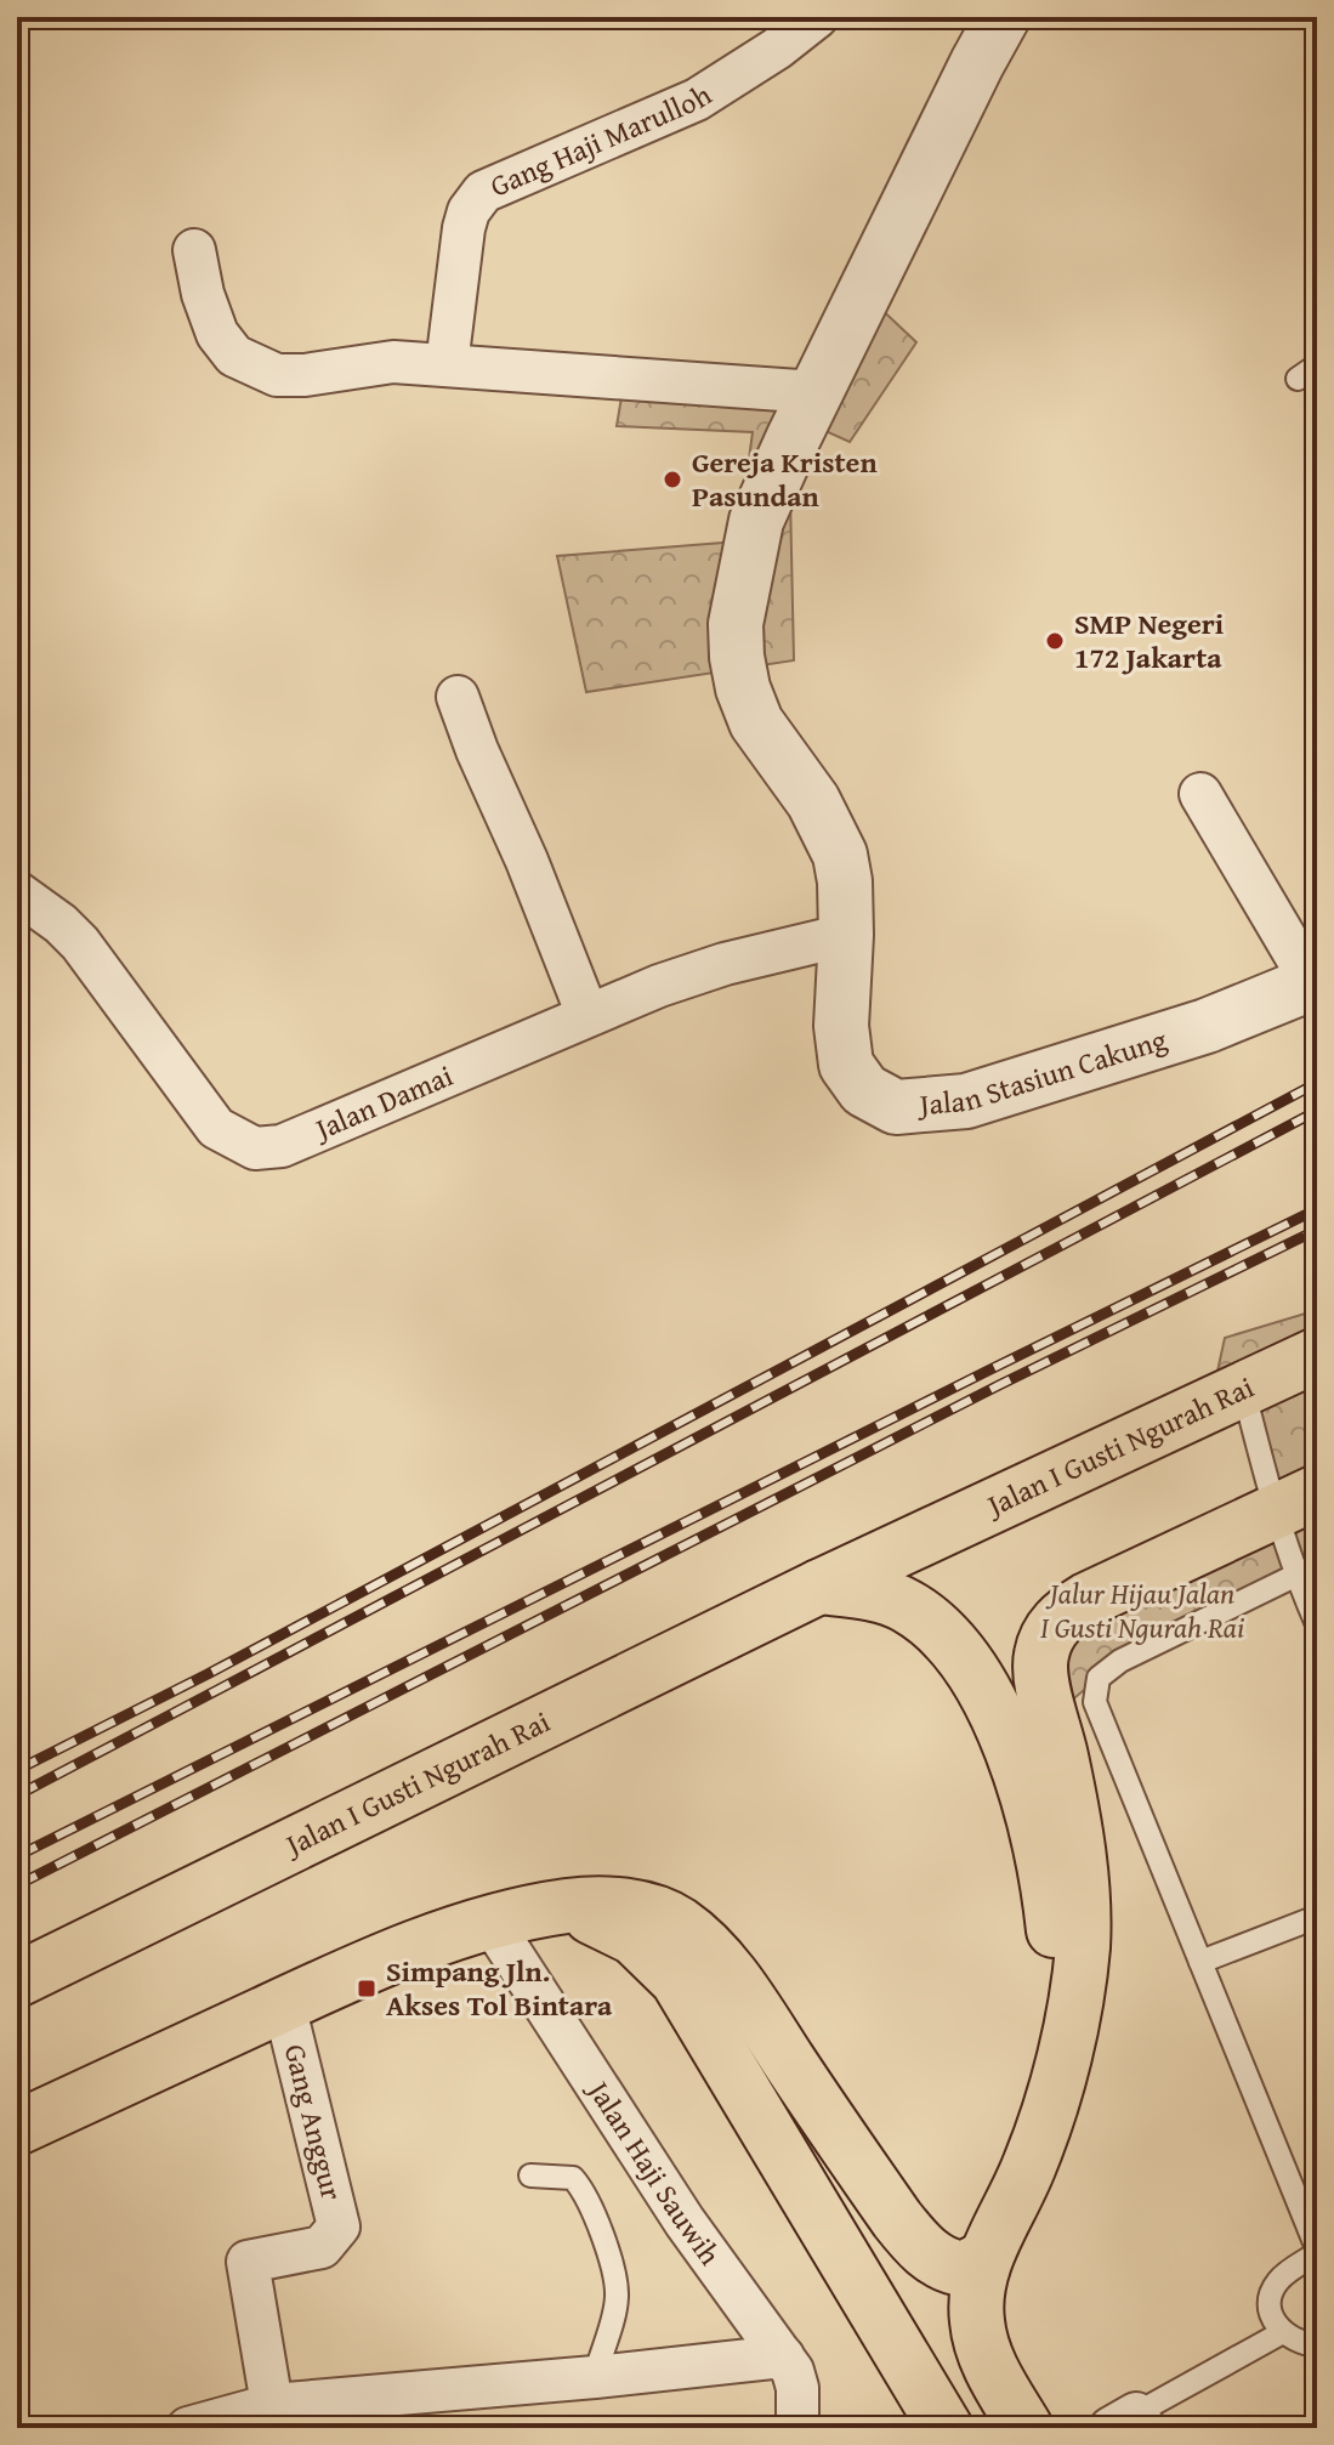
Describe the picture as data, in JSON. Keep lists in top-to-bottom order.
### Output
{
  "streets": {
    "main road": ["Jalan I Gusti Ngurah Rai"],
    "street": [
      "Gang Haji Marulloh",
      "Jalan Stasiun Cakung",
      "Jalan Damai",
      "Gang Anggur",
      "Jalan Haji Sauwih"
    ]
  },
  "crossings": [
    ["Jalan Stasiun Cakung", "Jalan Damai"]
  ],
  "parks": ["Jalur Hijau Jalan I Gusti Ngurah Rai"],
  "places": {
    "other": ["Gereja Kristen Pasundan", "SMP Negeri 172 Jakarta"],
    "transit": ["Simpang Jln. Akses Tol Bintara"]
  }
}
